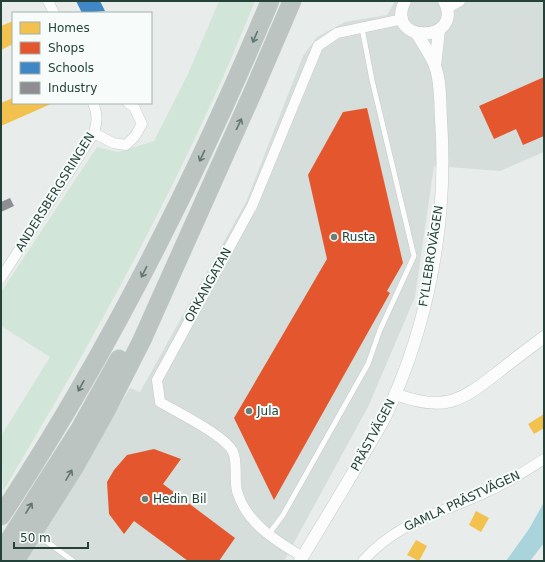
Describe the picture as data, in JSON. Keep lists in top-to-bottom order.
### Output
{
  "streets": {
    "street": [
      "ANDERSBERGSRINGEN",
      "FYLLEBROVÄGEN",
      "ORKANGATAN",
      "PRÄSTVÄGEN",
      "GAMLA PRÄSTVÄGEN"
    ]
  },
  "crossings": [
    ["FYLLEBROVÄGEN", "ORKANGATAN"],
    ["FYLLEBROVÄGEN", "PRÄSTVÄGEN"],
    ["ORKANGATAN", "PRÄSTVÄGEN"]
  ],
  "places": ["Rusta", "Jula", "Hedin Bil"],
  "legend": [
    "Homes",
    "Shops",
    "Schools",
    "Industry"
  ],
  "scale_bar": "50 m"
}
